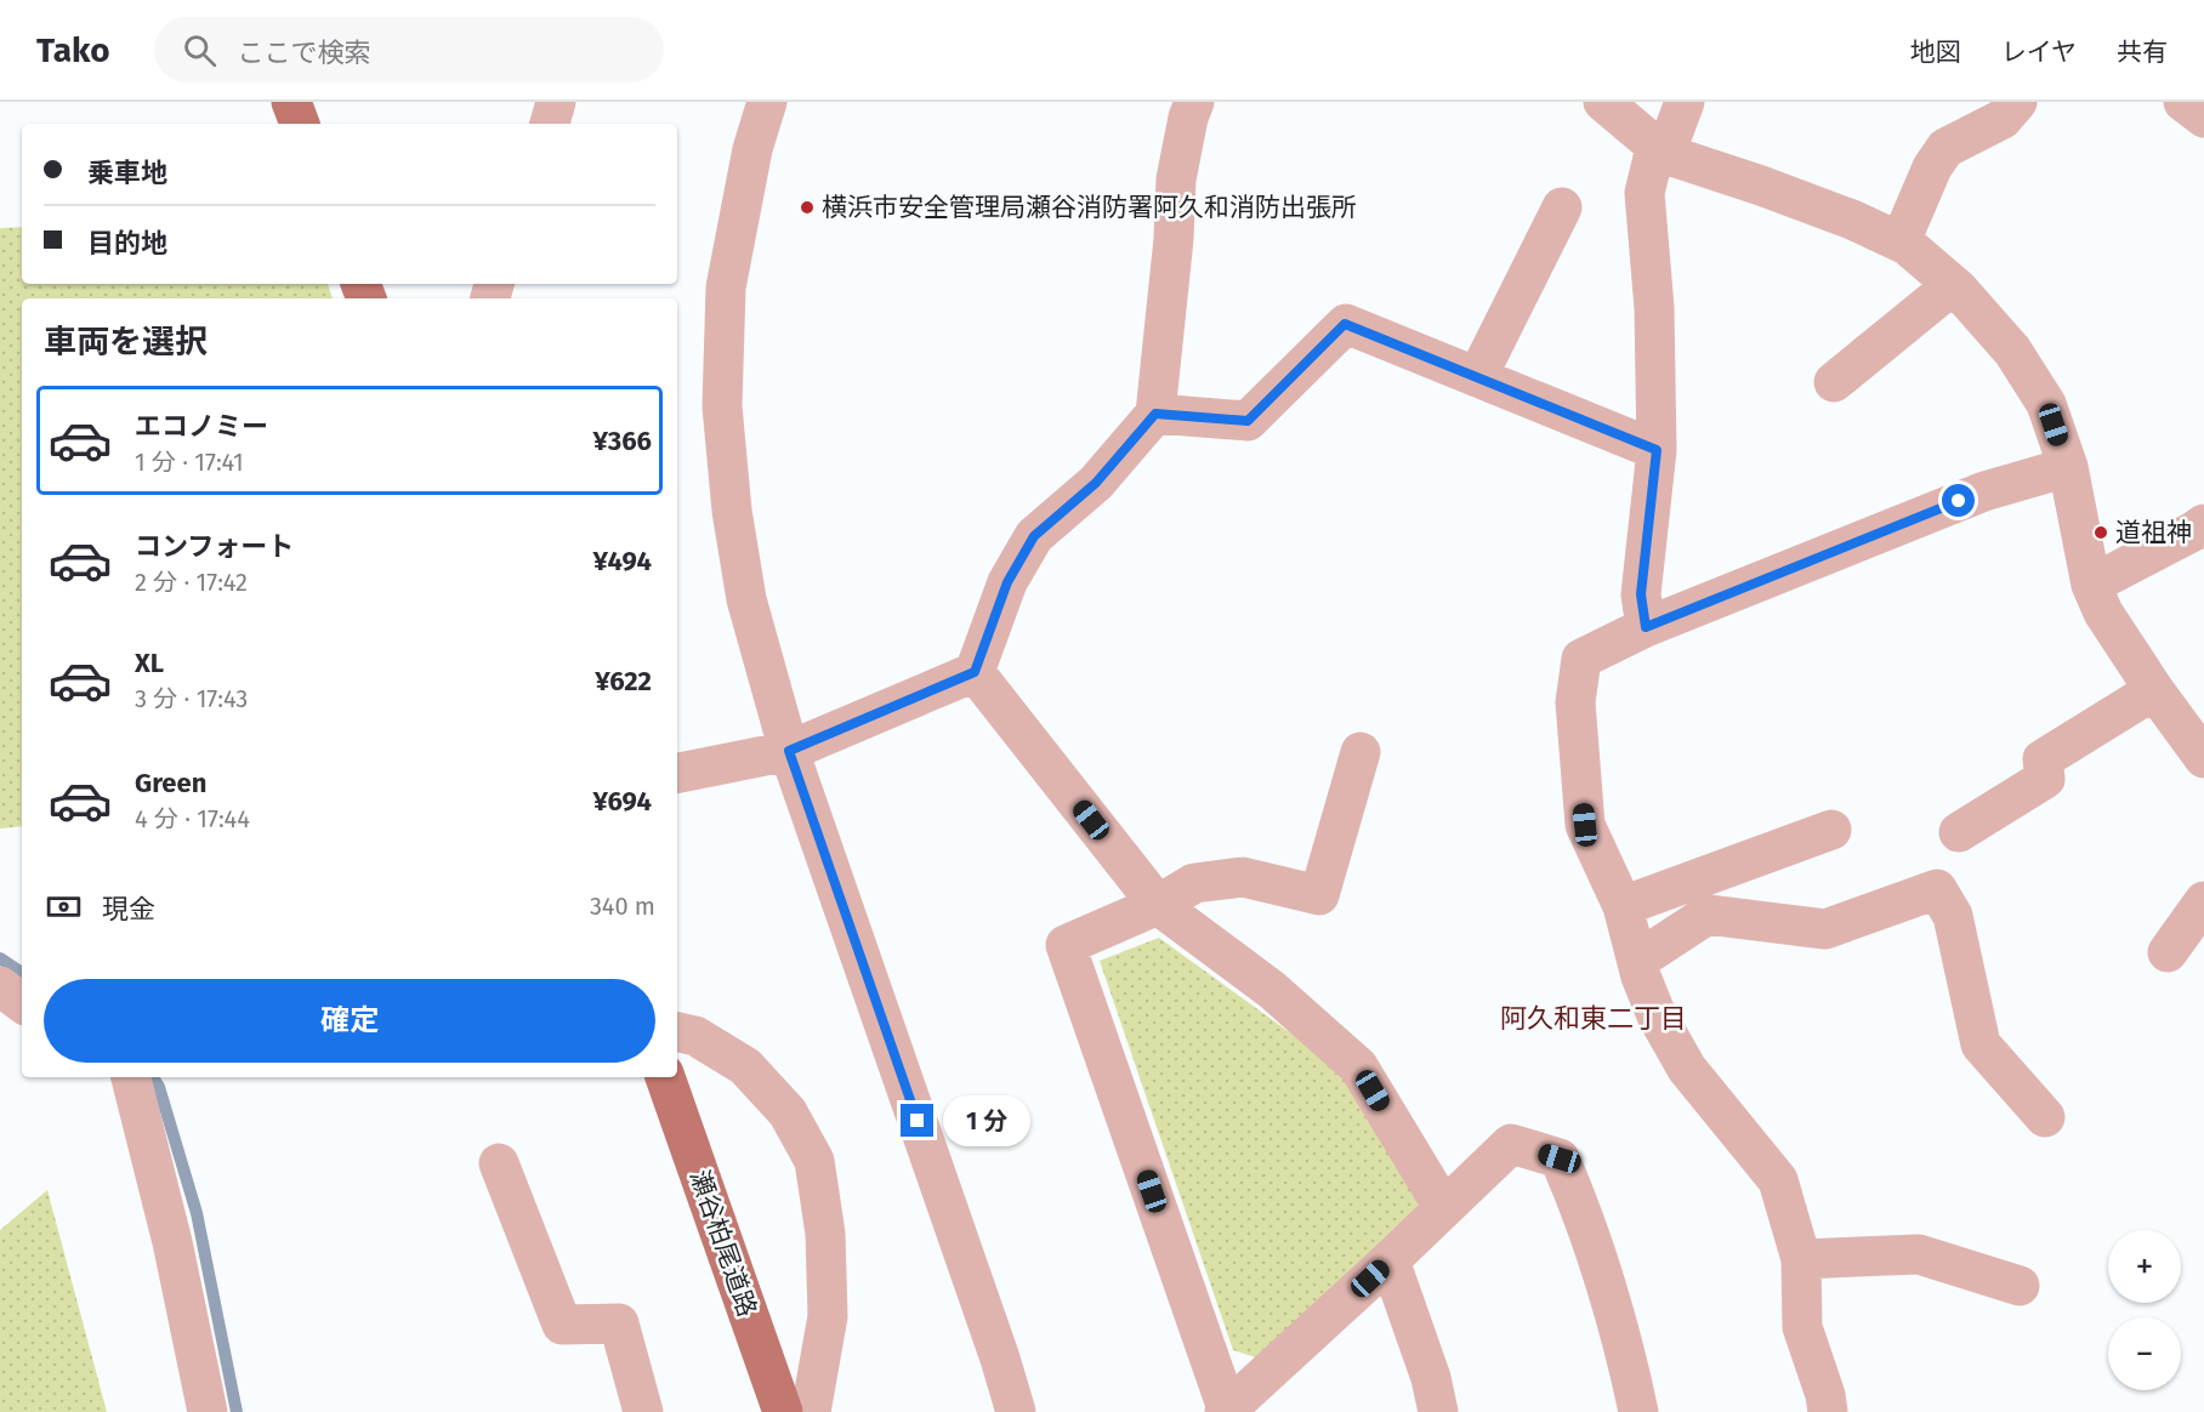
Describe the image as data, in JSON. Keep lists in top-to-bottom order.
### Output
{
  "streets": {
    "main road": ["瀬谷柏尾道路"]
  },
  "districts": ["阿久和東二丁目"],
  "places": ["横浜市安全管理局瀬谷消防署阿久和消防出張所", "道祖神"],
  "page": {
    "header": "Tako",
    "search": "ここで検索",
    "nav": ["地図", "レイヤ", "共有"],
    "banner": ["乗車地", "目的地"],
    "heading": "車両を選択",
    "list": [
      {
        "name": "エコノミー",
        "note": "1 分 · 17:41",
        "value": "¥366"
      },
      {
        "name": "コンフォート",
        "note": "2 分 · 17:42",
        "value": "¥494"
      },
      {
        "name": "XL",
        "note": "3 分 · 17:43",
        "value": "¥622"
      },
      {
        "name": "Green",
        "note": "4 分 · 17:44",
        "value": "¥694"
      }
    ],
    "pay": ["現金", "340 m"],
    "buttons": "確定",
    "bubble": "1 分",
    "map_buttons": ["+", "−"]
  }
}
